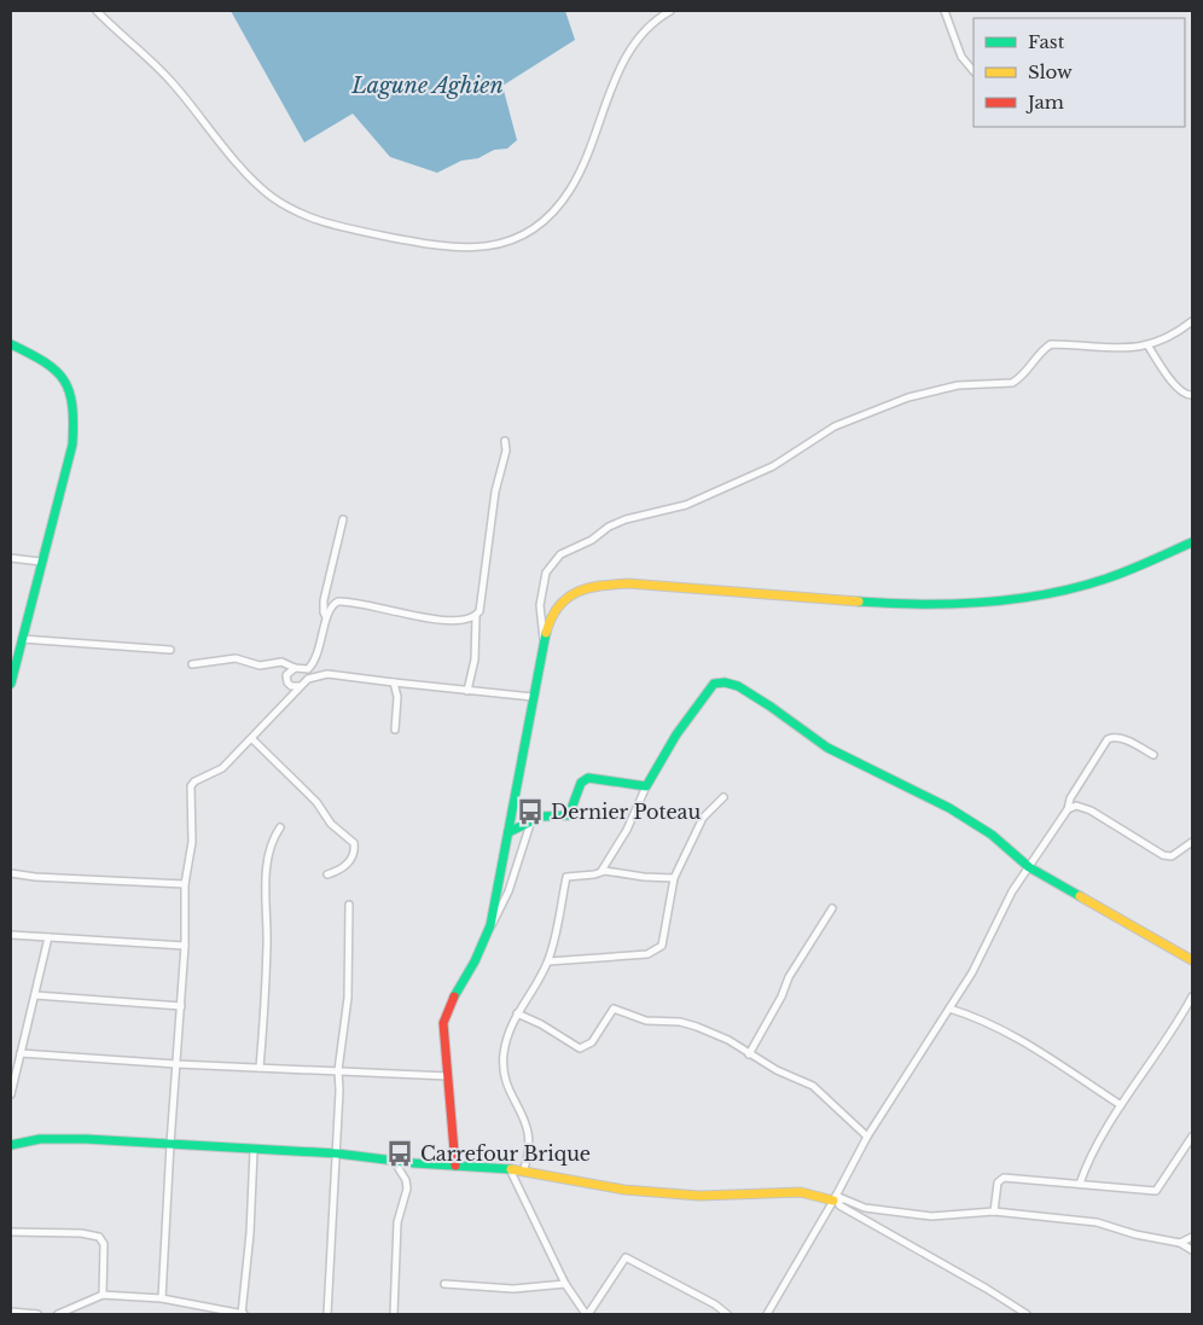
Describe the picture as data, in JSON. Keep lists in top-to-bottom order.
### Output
{
  "water": ["Lagune Aghien"],
  "places": {
    "bus stop": ["Dernier Poteau", "Carrefour Brique"]
  },
  "legend": ["Fast", "Slow", "Jam"]
}
